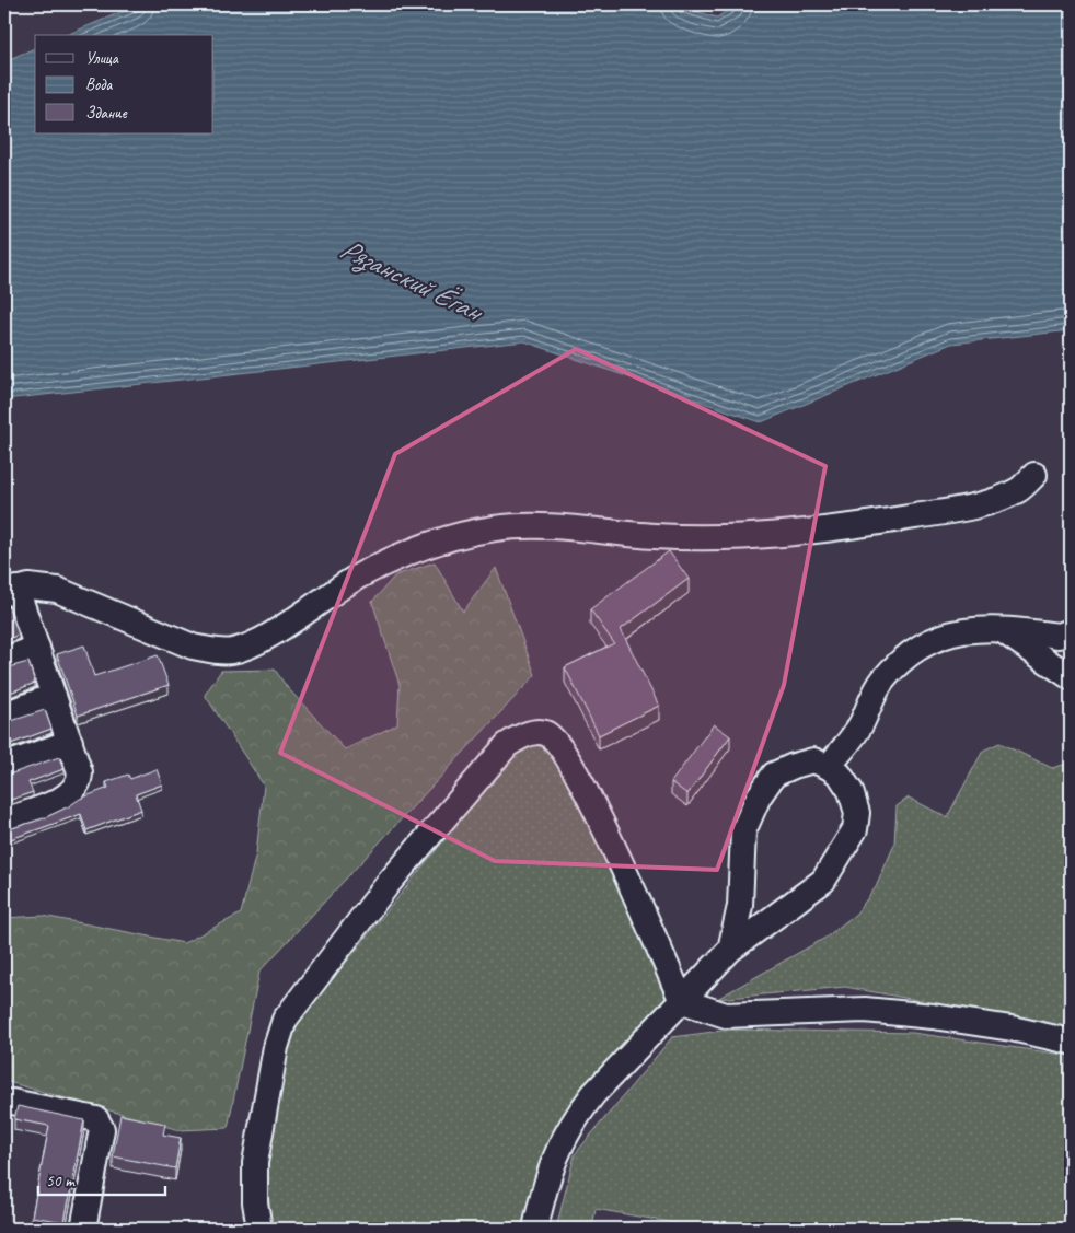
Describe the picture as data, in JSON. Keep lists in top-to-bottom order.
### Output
{
  "water": ["Рязанский Ёган"],
  "legend": ["Улица", "Вода", "Здание"],
  "scale_bar": "50 m"
}
